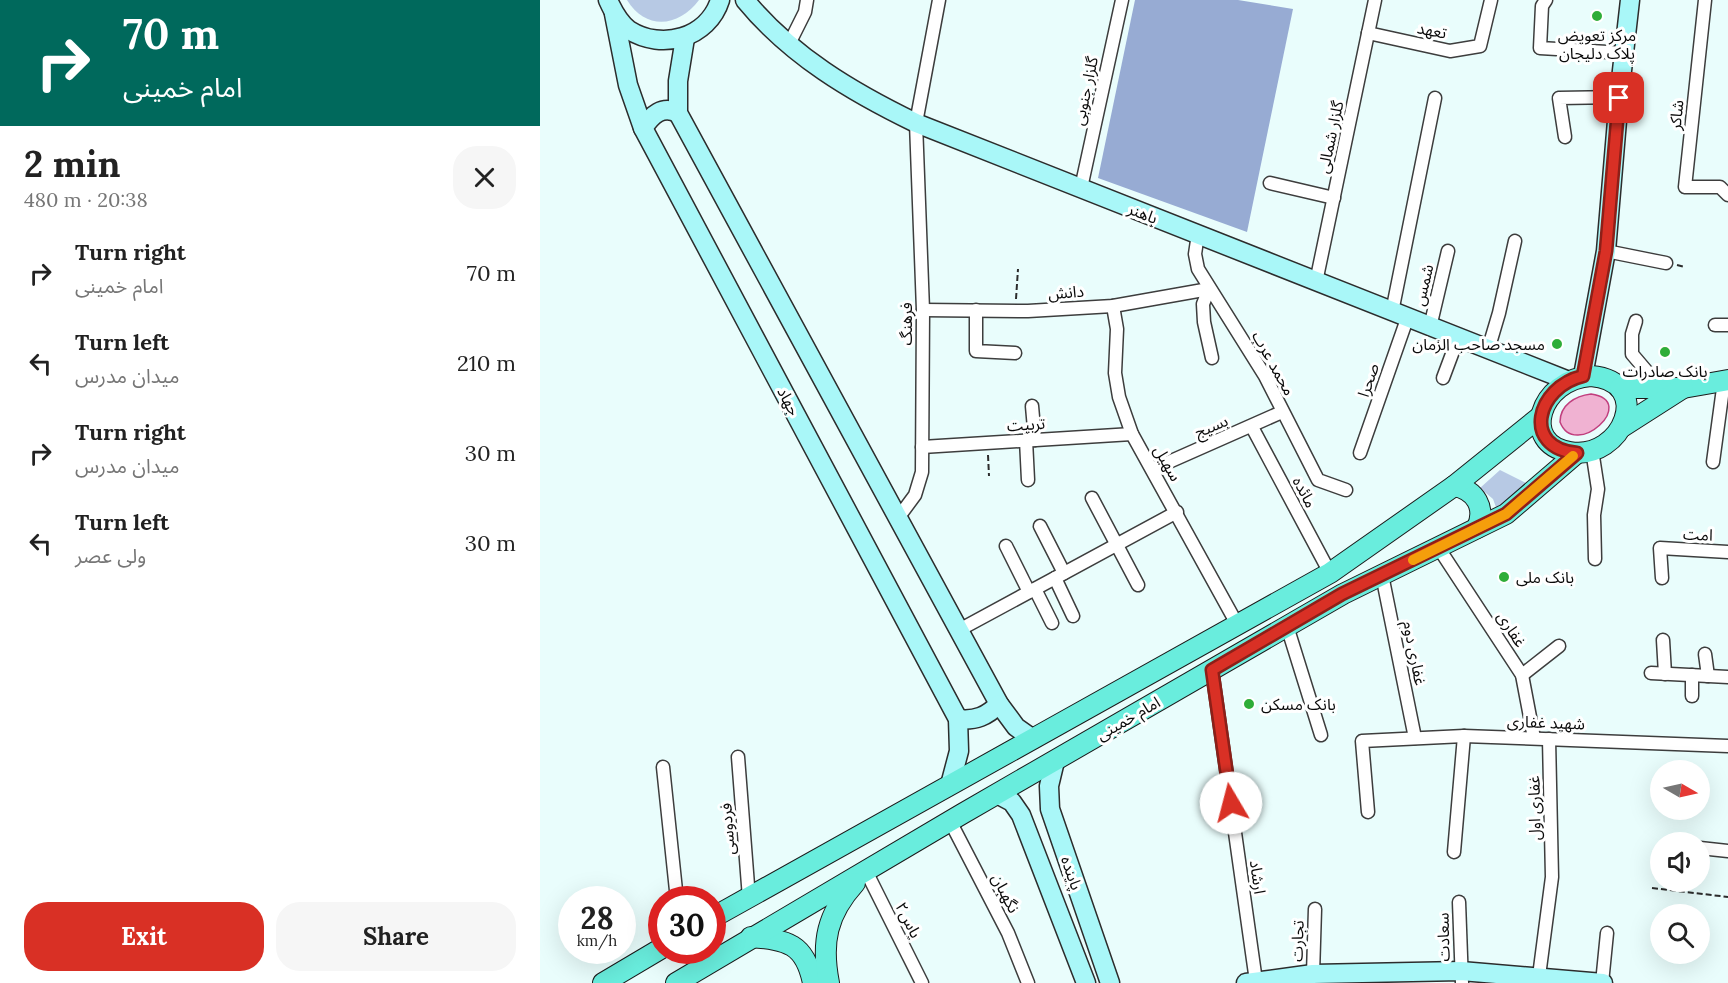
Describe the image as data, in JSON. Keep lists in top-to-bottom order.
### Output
{
  "streets": {
    "main road": ["امام خمینی"],
    "street": [
      "تعهد",
      "گلزار جنوبی",
      "شاکر",
      "گلزار شمالی",
      "باهنر",
      "شمس",
      "دانش",
      "فرهنگ",
      "محمد عرب",
      "صحرا",
      "جهاد",
      "تربیت",
      "بسیج",
      "سهیل",
      "مائده",
      "امت",
      "غفاری",
      "غفاری دوم",
      "شهید غفاری",
      "غفاری اول",
      "فردوسی",
      "پاینده",
      "ارشاد",
      "نگهبان",
      "یاس۲",
      "سعادت",
      "تجارت"
    ]
  },
  "crossings": [
    ["تعهد", "گلزار شمالی"],
    ["گلزار جنوبی", "باهنر"],
    ["گلزار شمالی", "باهنر"],
    ["باهنر", "شمس"],
    ["باهنر", "فرهنگ"],
    ["باهنر", "محمد عرب"],
    ["باهنر", "صحرا"],
    ["باهنر", "امام خمینی"],
    ["دانش", "فرهنگ"],
    ["دانش", "محمد عرب"],
    ["دانش", "سهیل"],
    ["فرهنگ", "تربیت"],
    ["محمد عرب", "بسیج"],
    ["جهاد", "امام خمینی"],
    ["تربیت", "سهیل"],
    ["بسیج", "سهیل"],
    ["بسیج", "مائده"],
    ["سهیل", "امام خمینی"],
    ["مائده", "امام خمینی"],
    ["غفاری", "امام خمینی"],
    ["غفاری", "شهید غفاری"],
    ["غفاری دوم", "امام خمینی"],
    ["غفاری دوم", "شهید غفاری"],
    ["امام خمینی", "فردوسی"],
    ["امام خمینی", "پاینده"],
    ["امام خمینی", "ارشاد"],
    ["امام خمینی", "نگهبان"],
    ["امام خمینی", "یاس۲"],
    ["شهید غفاری", "غفاری اول"]
  ],
  "places": [
    "مرکز تعویض پلاک دلیجان",
    "مسجد صاحب الزمان",
    "بانک صادرات",
    "بانک ملی",
    "بانک مسکن"
  ],
  "north": "right",
  "page": {
    "turn": ["70 m", "امام خمینی"],
    "heading": ["2 min", "480 m · 20:38"],
    "list": [
      {
        "name": "Turn right",
        "note": "امام خمینی",
        "value": "70 m"
      },
      {
        "name": "Turn left",
        "note": "میدان مدرس",
        "value": "210 m"
      },
      {
        "name": "Turn right",
        "note": "میدان مدرس",
        "value": "30 m"
      },
      {
        "name": "Turn left",
        "note": "ولی عصر",
        "value": "30 m"
      }
    ],
    "speed": "28 km/h",
    "limit": "30",
    "buttons": ["Exit", "Share"]
  }
}
